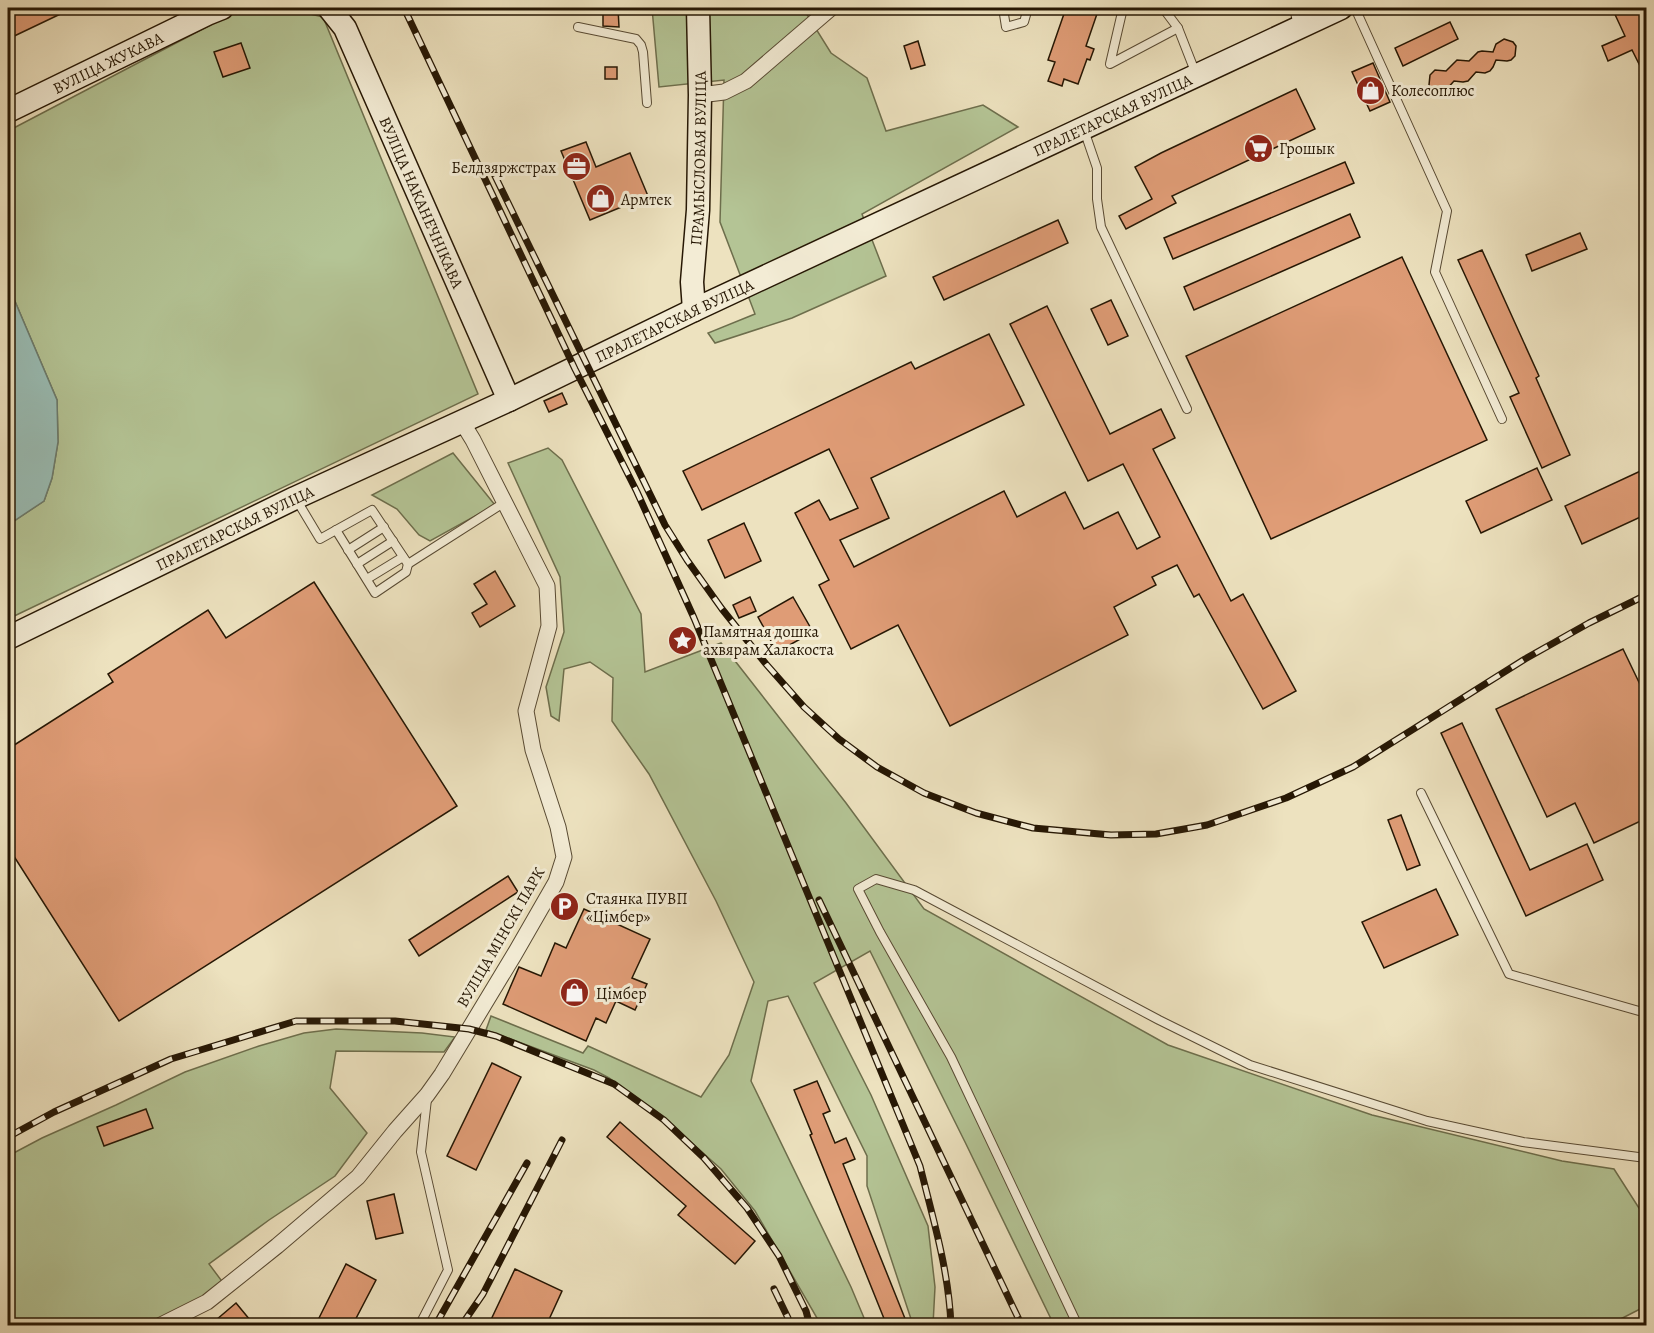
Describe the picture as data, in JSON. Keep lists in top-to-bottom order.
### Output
{
  "streets": {
    "main road": [
      "ВУЛІЦА ЖУКАВА",
      "ПРАЛЕТАРСКАЯ ВУЛІЦА",
      "ПРАМЫСЛОВАЯ ВУЛІЦА",
      "ВУЛІЦА НАКАНЕЧНІКАВА"
    ],
    "street": ["ВУЛІЦА МІНСКІ ПАРК"]
  },
  "crossings": [
    ["ПРАЛЕТАРСКАЯ ВУЛІЦА", "ПРАМЫСЛОВАЯ ВУЛІЦА"],
    ["ПРАЛЕТАРСКАЯ ВУЛІЦА", "ВУЛІЦА НАКАНЕЧНІКАВА"],
    ["ПРАЛЕТАРСКАЯ ВУЛІЦА", "ВУЛІЦА МІНСКІ ПАРК"]
  ],
  "places": {
    "shop": ["Колесоплюс", "Армтек", "Цімбер"],
    "supermarket": ["Грошык"],
    "office": ["Белдзяржстрах"],
    "place": ["Памятная дошка ахвярам Халакоста"],
    "parking": ["Стаянка ПУВП «Цімбер»"]
  }
}
